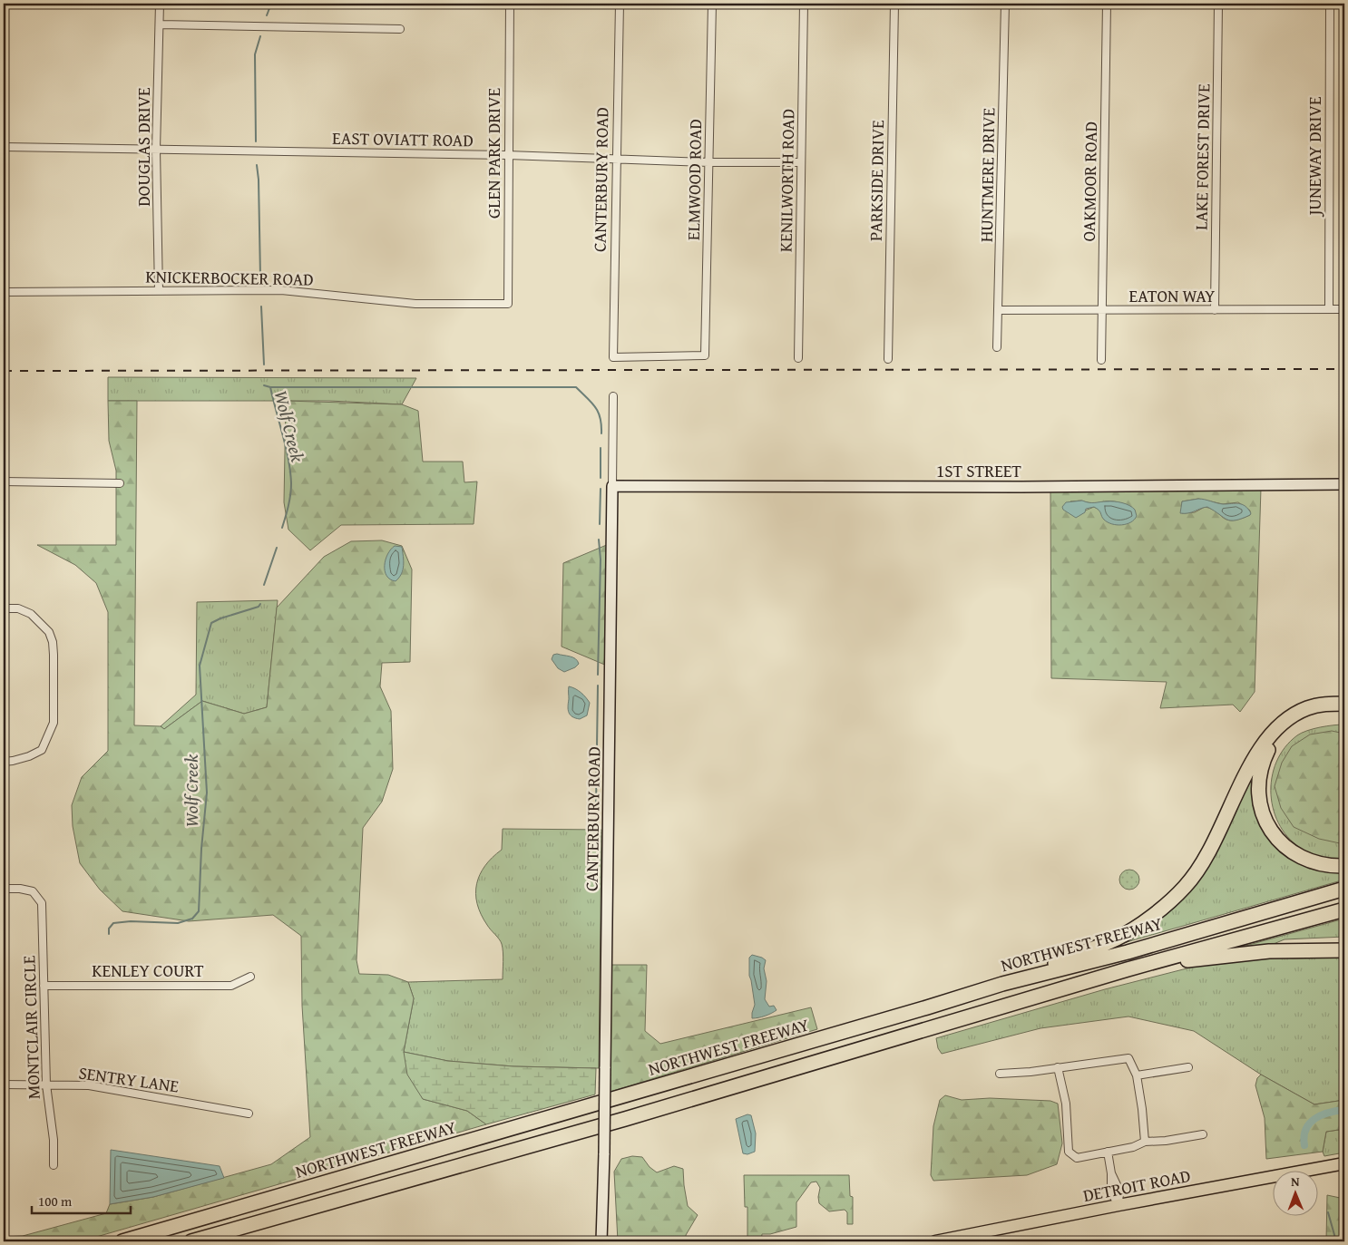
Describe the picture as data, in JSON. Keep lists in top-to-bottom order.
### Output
{
  "streets": {
    "highway": ["NORTHWEST FREEWAY"],
    "main road": ["DETROIT ROAD"],
    "street": [
      "EAST OVIATT ROAD",
      "DOUGLAS DRIVE",
      "GLEN PARK DRIVE",
      "JUNEWAY DRIVE",
      "LAKE FOREST DRIVE",
      "HUNTMERE DRIVE",
      "CANTERBURY ROAD",
      "ELMWOOD ROAD",
      "KENILWORTH ROAD",
      "PARKSIDE DRIVE",
      "OAKMOOR ROAD",
      "KNICKERBOCKER ROAD",
      "EATON WAY",
      "1ST STREET",
      "KENLEY COURT",
      "MONTCLAIR CIRCLE",
      "SENTRY LANE"
    ]
  },
  "crossings": [
    ["EAST OVIATT ROAD", "DOUGLAS DRIVE"],
    ["EAST OVIATT ROAD", "GLEN PARK DRIVE"],
    ["EAST OVIATT ROAD", "CANTERBURY ROAD"],
    ["EAST OVIATT ROAD", "ELMWOOD ROAD"],
    ["EAST OVIATT ROAD", "KENILWORTH ROAD"],
    ["DOUGLAS DRIVE", "KNICKERBOCKER ROAD"],
    ["GLEN PARK DRIVE", "KNICKERBOCKER ROAD"],
    ["JUNEWAY DRIVE", "EATON WAY"],
    ["LAKE FOREST DRIVE", "EATON WAY"],
    ["HUNTMERE DRIVE", "EATON WAY"],
    ["CANTERBURY ROAD", "ELMWOOD ROAD"],
    ["CANTERBURY ROAD", "1ST STREET"],
    ["OAKMOOR ROAD", "EATON WAY"],
    ["KENLEY COURT", "MONTCLAIR CIRCLE"],
    ["MONTCLAIR CIRCLE", "SENTRY LANE"]
  ],
  "water": ["Wolf Creek"],
  "scale_bar": "100 m",
  "north": "top"
}
